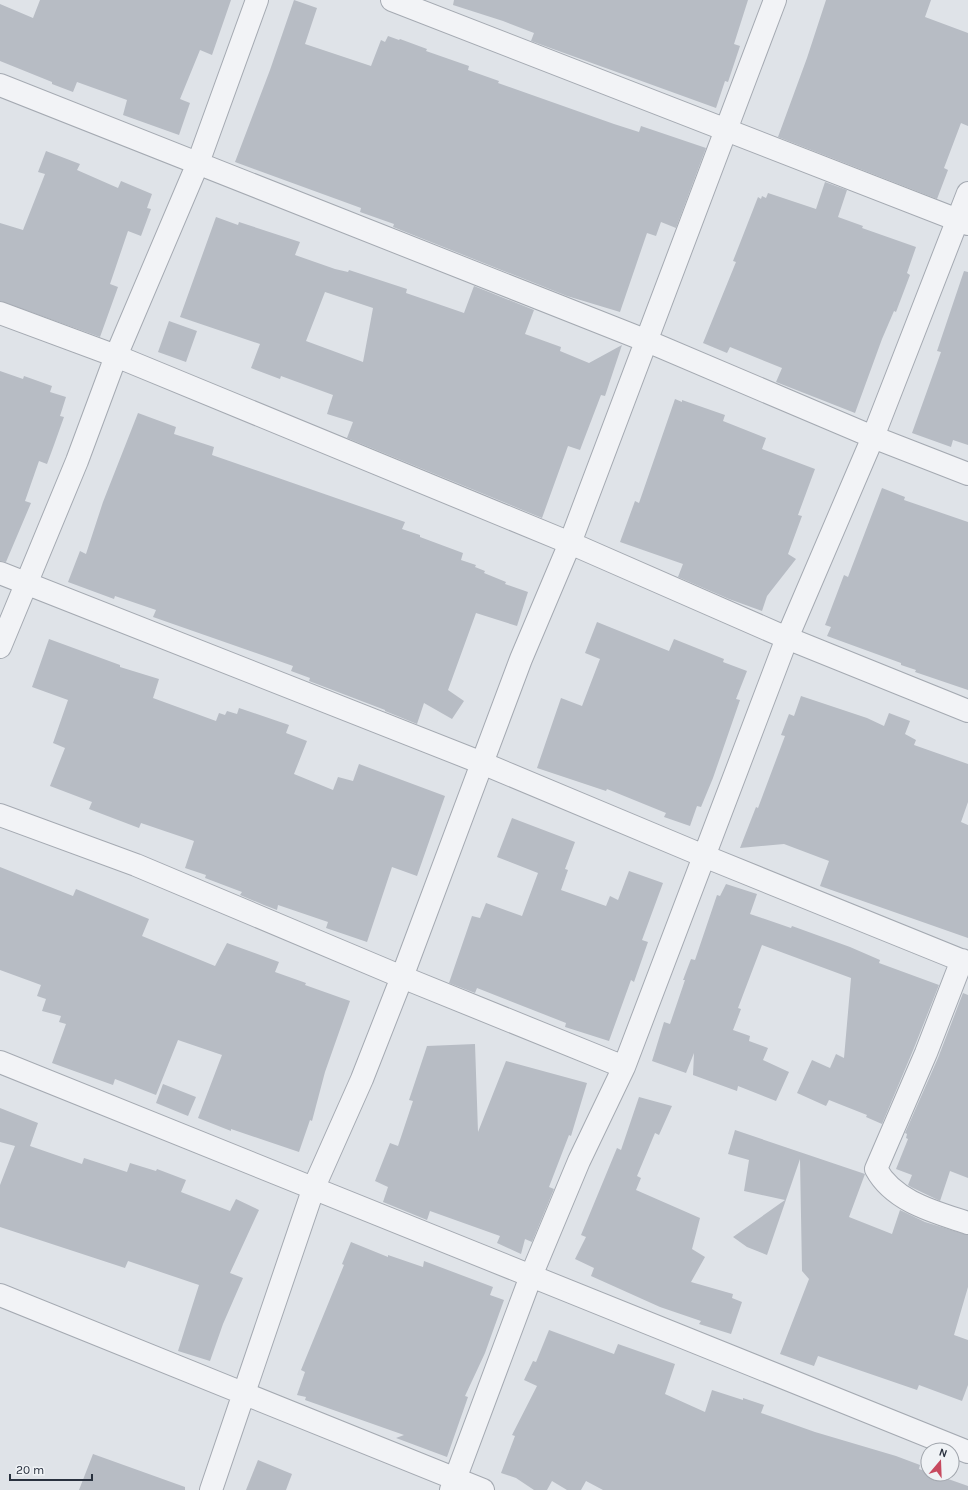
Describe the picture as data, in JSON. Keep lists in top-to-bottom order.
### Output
{
  "scale_bar": "20 m",
  "north": "top"
}
